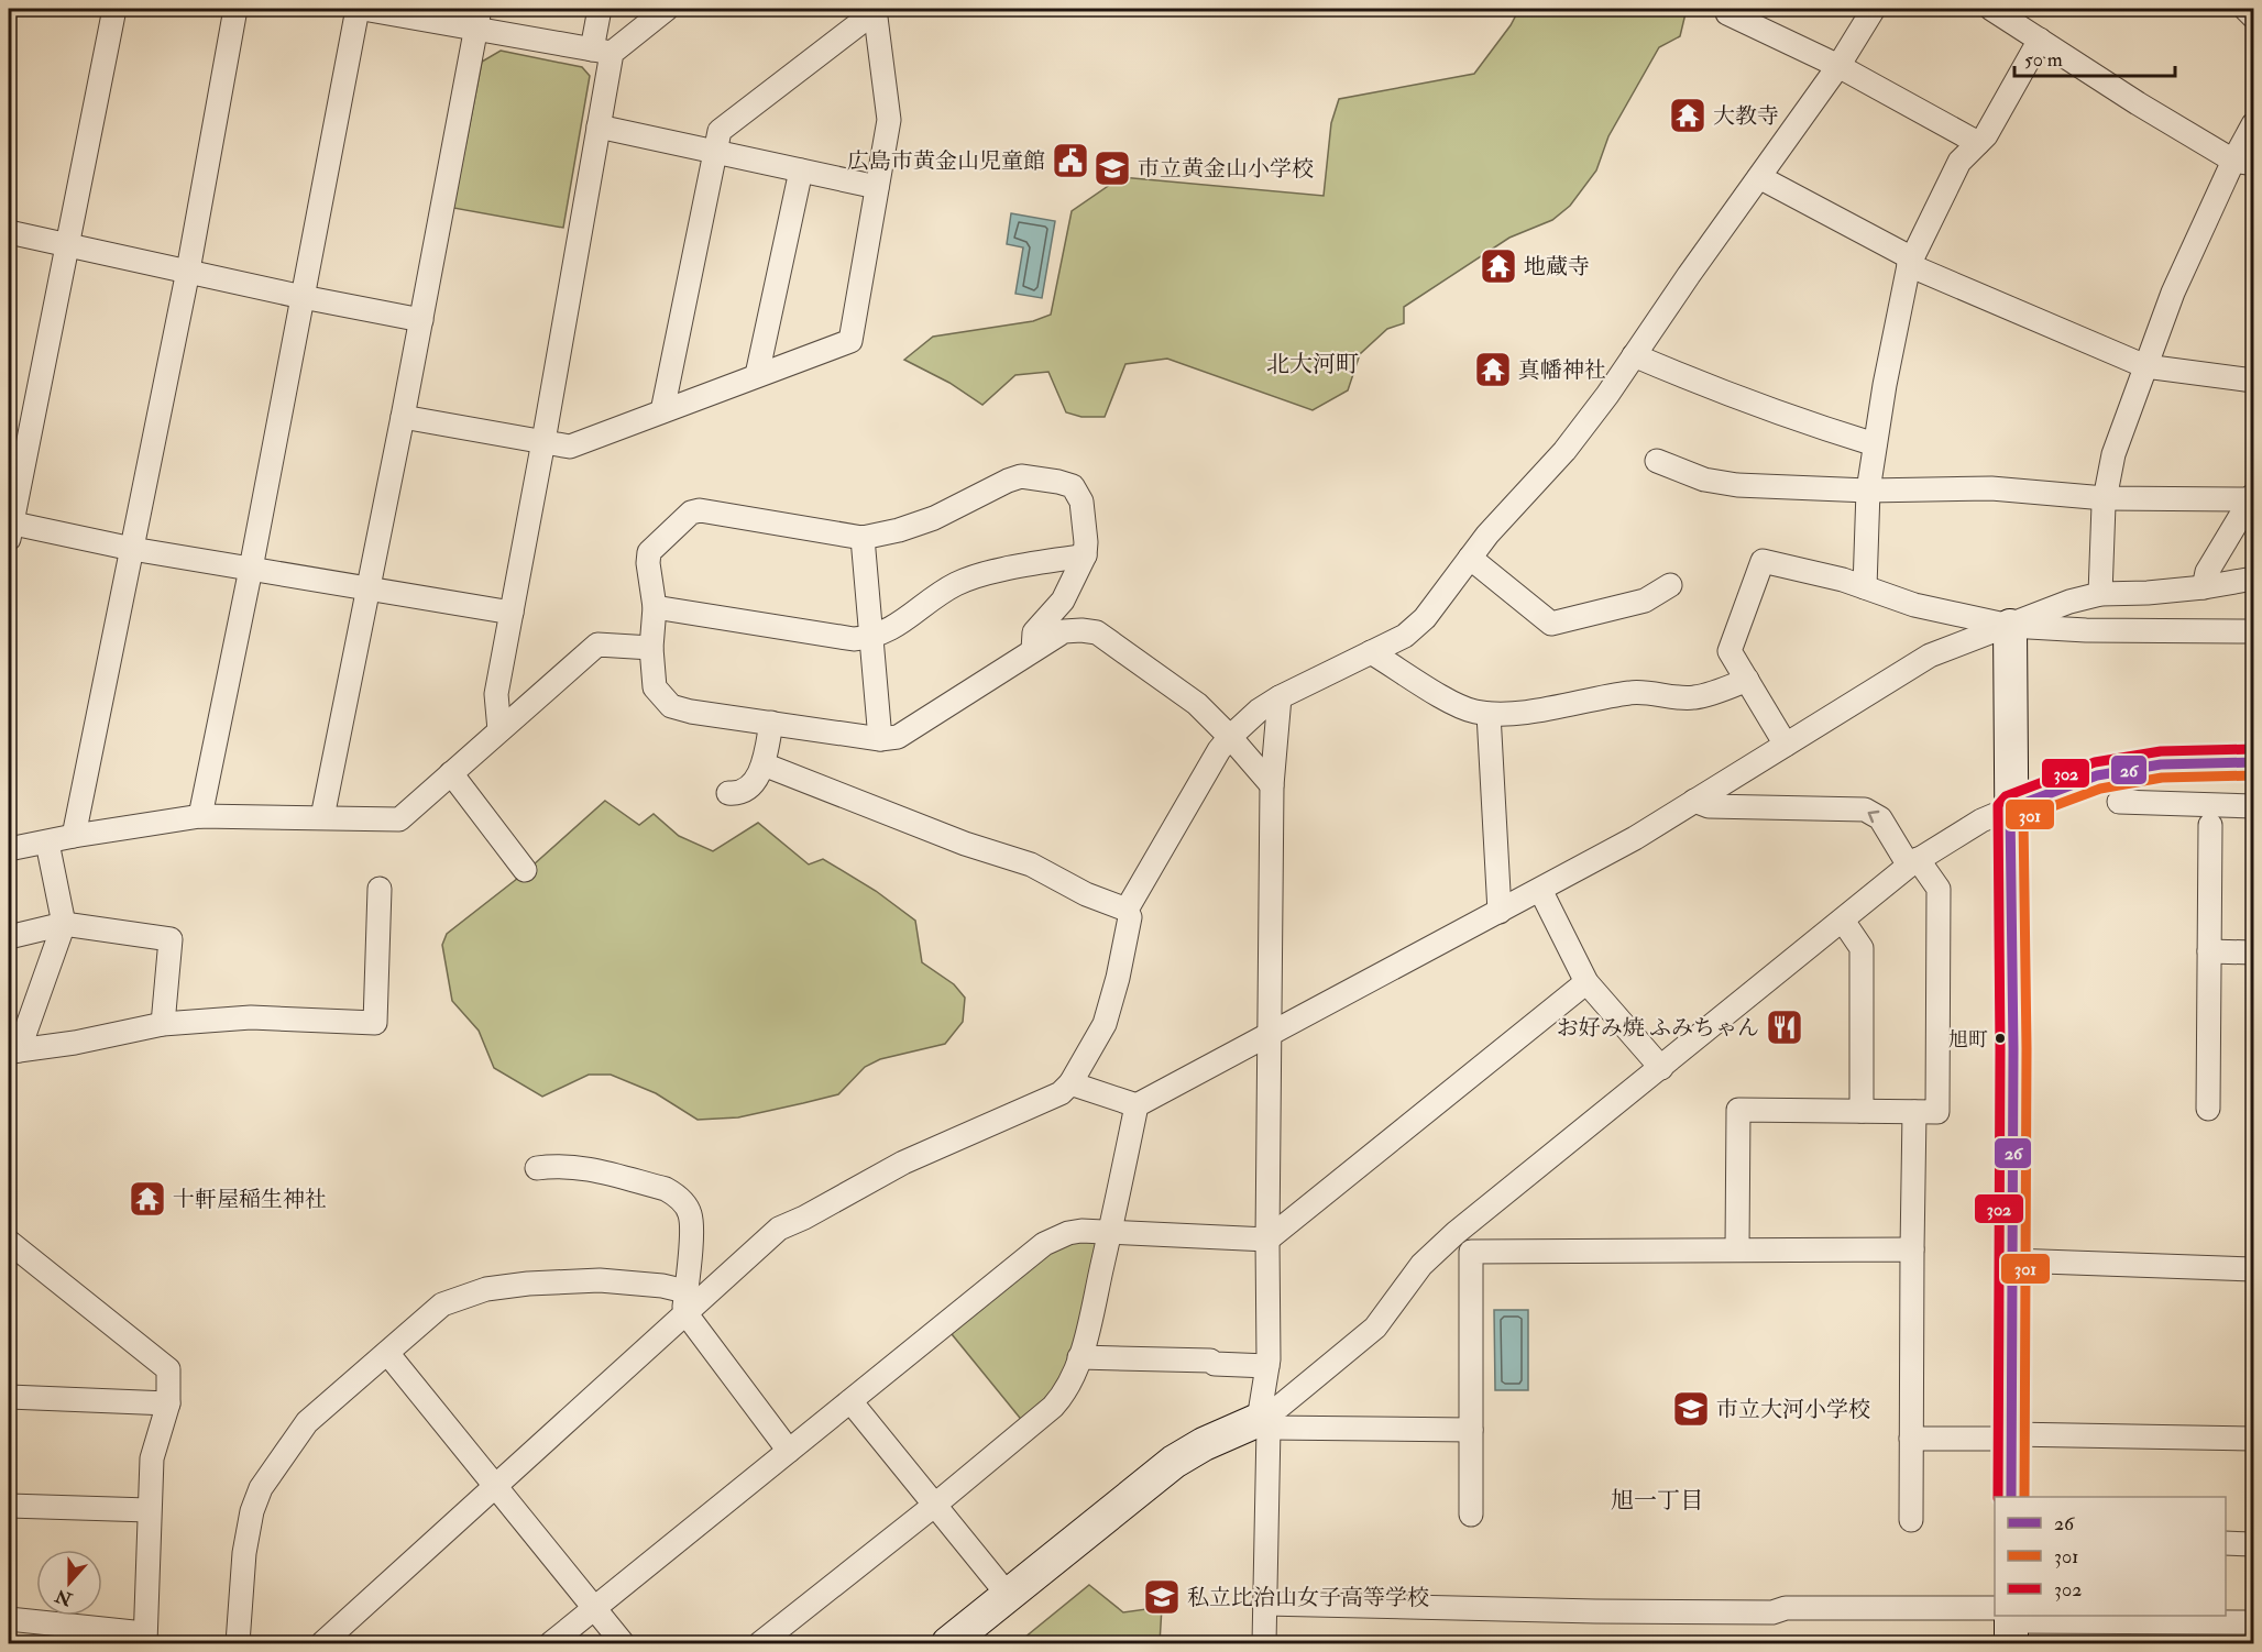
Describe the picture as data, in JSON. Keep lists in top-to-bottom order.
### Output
{
  "districts": ["北大河町", "旭一丁目"],
  "places": {
    "temple": [
      "大教寺",
      "地蔵寺",
      "真幡神社",
      "十軒屋稲生神社"
    ],
    "public building": ["広島市黄金山児童館"],
    "school or university": ["市立黄金山小学校", "市立大河小学校", "私立比治山女子高等学校"],
    "restaurant": ["お好み焼 ふみちゃん"],
    "other": ["旭町"]
  },
  "lines": ["transit line 302", "transit line 26", "transit line 301"],
  "legend": ["26", "301", "302"],
  "scale_bar": "50 m",
  "north": "bottom"
}
